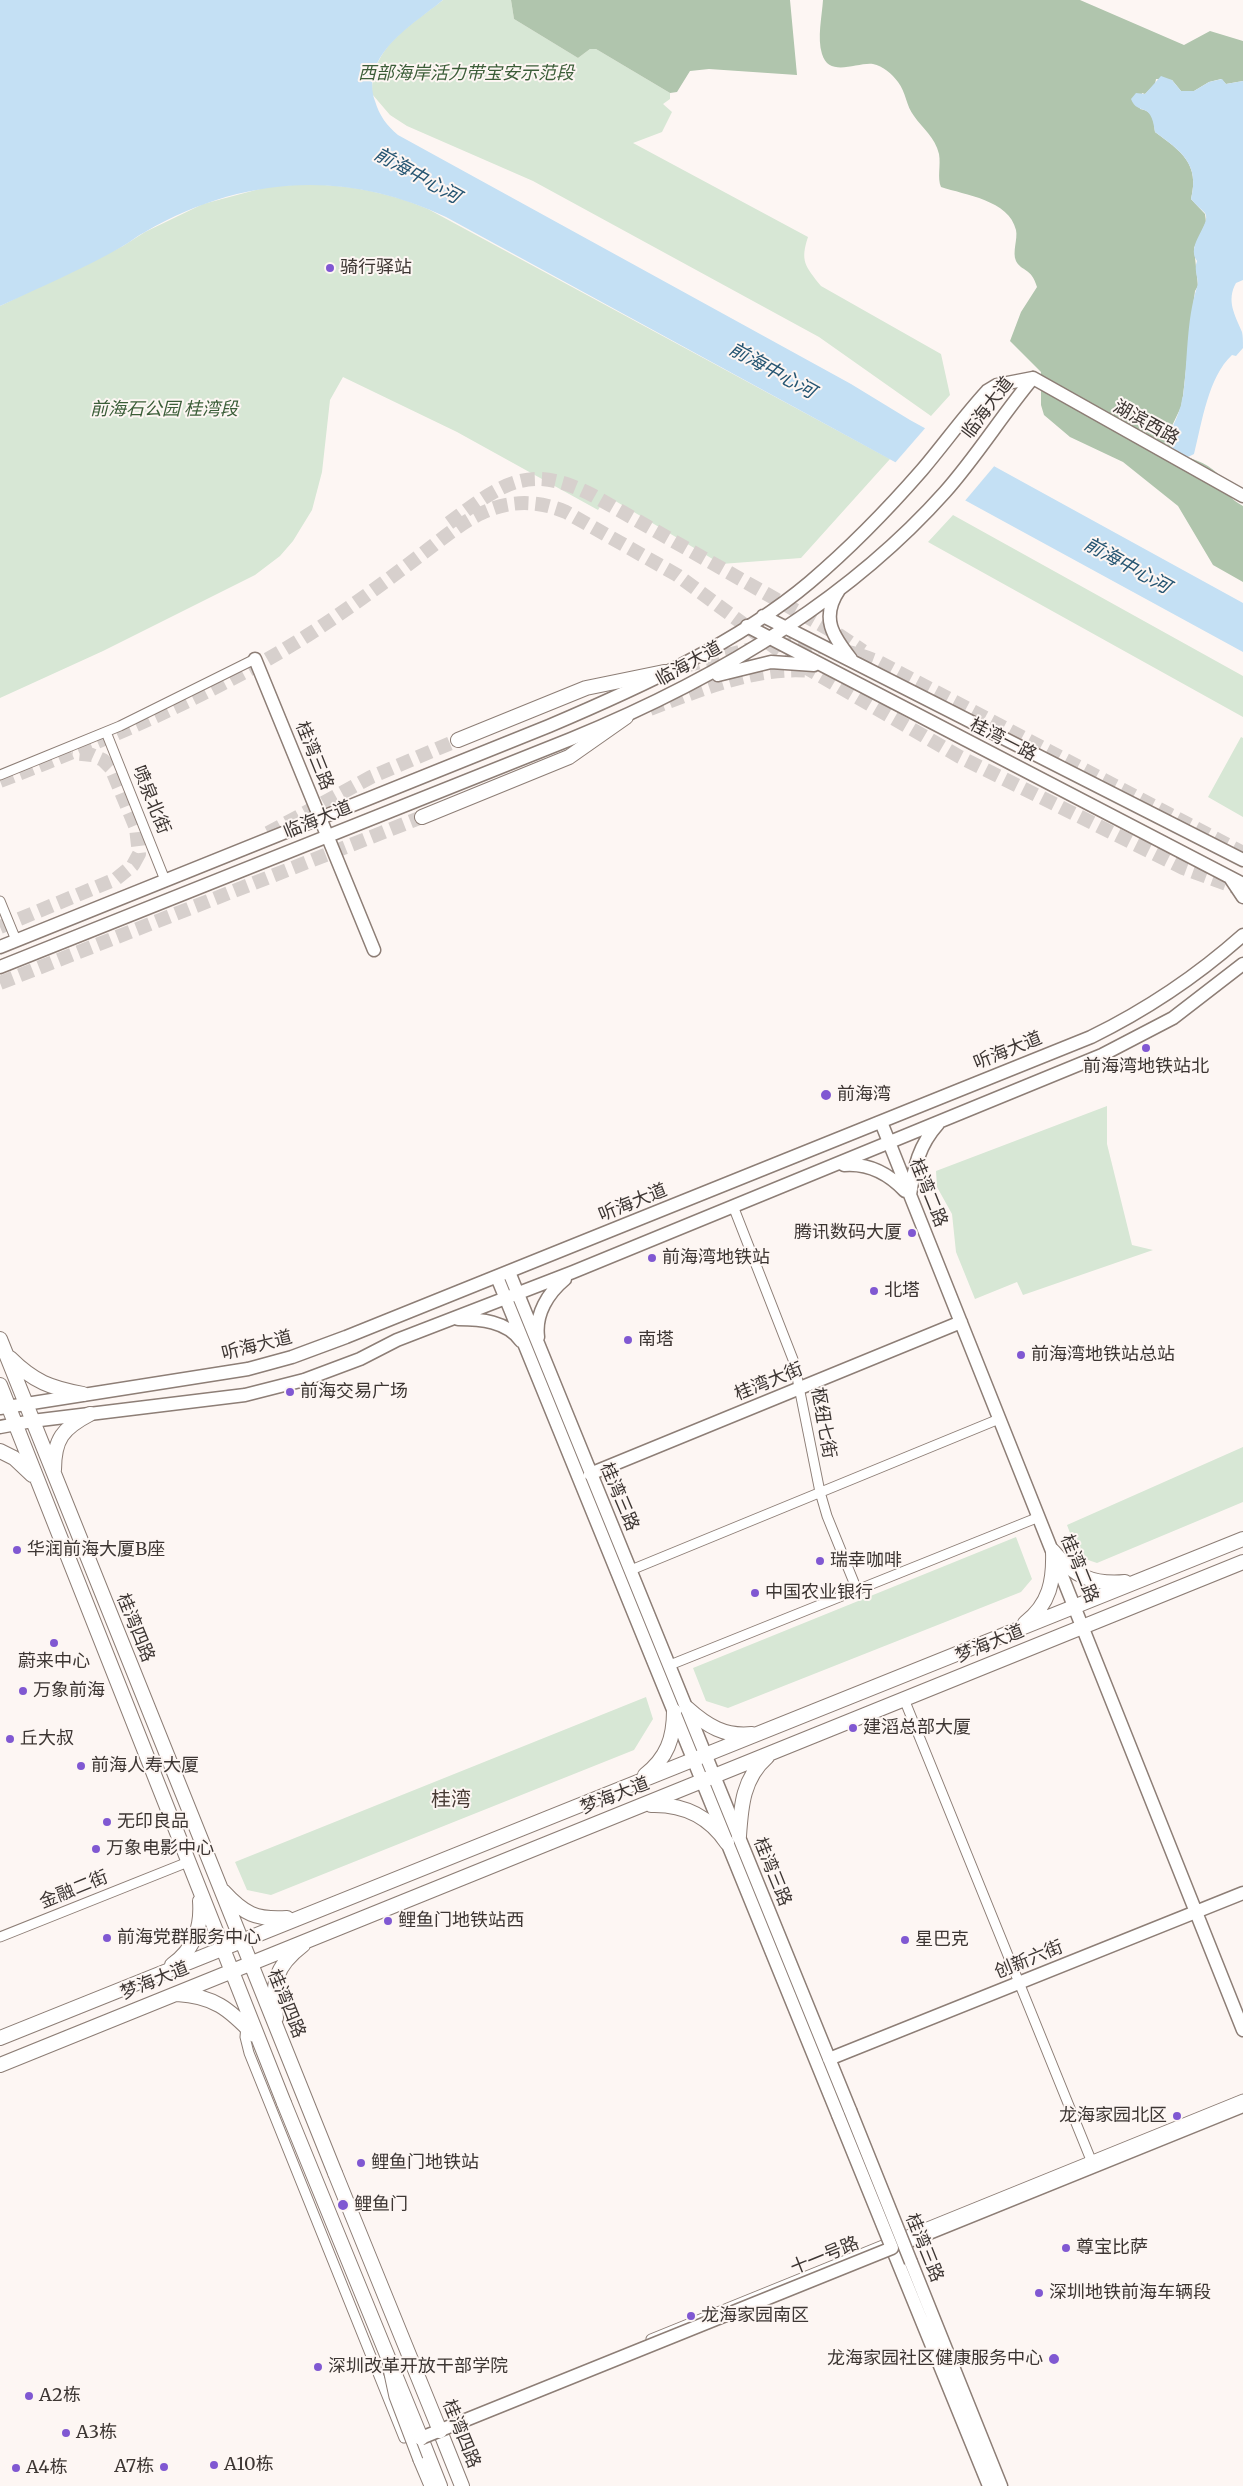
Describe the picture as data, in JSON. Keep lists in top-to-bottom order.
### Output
{
  "streets": {
    "main road": [
      "临海大道",
      "湖滨西路",
      "桂湾一路",
      "桂湾三路",
      "听海大道",
      "桂湾二路",
      "桂湾大街",
      "桂湾四路",
      "梦海大道",
      "创新六街",
      "十一号路"
    ],
    "street": ["喷泉北街", "枢纽七街", "金融二街"]
  },
  "crossings": [
    ["临海大道", "湖滨西路"],
    ["临海大道", "桂湾一路"],
    ["临海大道", "桂湾三路"],
    ["临海大道", "喷泉北街"],
    ["桂湾三路", "听海大道"],
    ["桂湾三路", "桂湾大街"],
    ["桂湾三路", "梦海大道"],
    ["桂湾三路", "创新六街"],
    ["桂湾三路", "十一号路"],
    ["听海大道", "桂湾二路"],
    ["听海大道", "桂湾四路"],
    ["桂湾二路", "桂湾大街"],
    ["桂湾二路", "梦海大道"],
    ["桂湾二路", "创新六街"],
    ["桂湾大街", "枢纽七街"],
    ["桂湾四路", "梦海大道"],
    ["桂湾四路", "金融二街"],
    ["桂湾四路", "十一号路"]
  ],
  "districts": ["桂湾"],
  "water": ["前海中心河"],
  "parks": ["西部海岸活力带宝安示范段", "前海石公园 桂湾段"],
  "places": [
    "骑行驿站",
    "前海湾地铁站北",
    "前海湾",
    "腾讯数码大厦",
    "前海湾地铁站",
    "北塔",
    "南塔",
    "前海湾地铁站总站",
    "前海交易广场",
    "华润前海大厦B座",
    "瑞幸咖啡",
    "中国农业银行",
    "蔚来中心",
    "万象前海",
    "建滔总部大厦",
    "丘大叔",
    "前海人寿大厦",
    "无印良品",
    "万象电影中心",
    "鲤鱼门地铁站西",
    "前海党群服务中心",
    "星巴克",
    "龙海家园北区",
    "鲤鱼门地铁站",
    "鲤鱼门",
    "尊宝比萨",
    "深圳地铁前海车辆段",
    "龙海家园南区",
    "龙海家园社区健康服务中心",
    "深圳改革开放干部学院",
    "A2栋",
    "A3栋",
    "A10栋",
    "A7栋",
    "A4栋"
  ]
}
